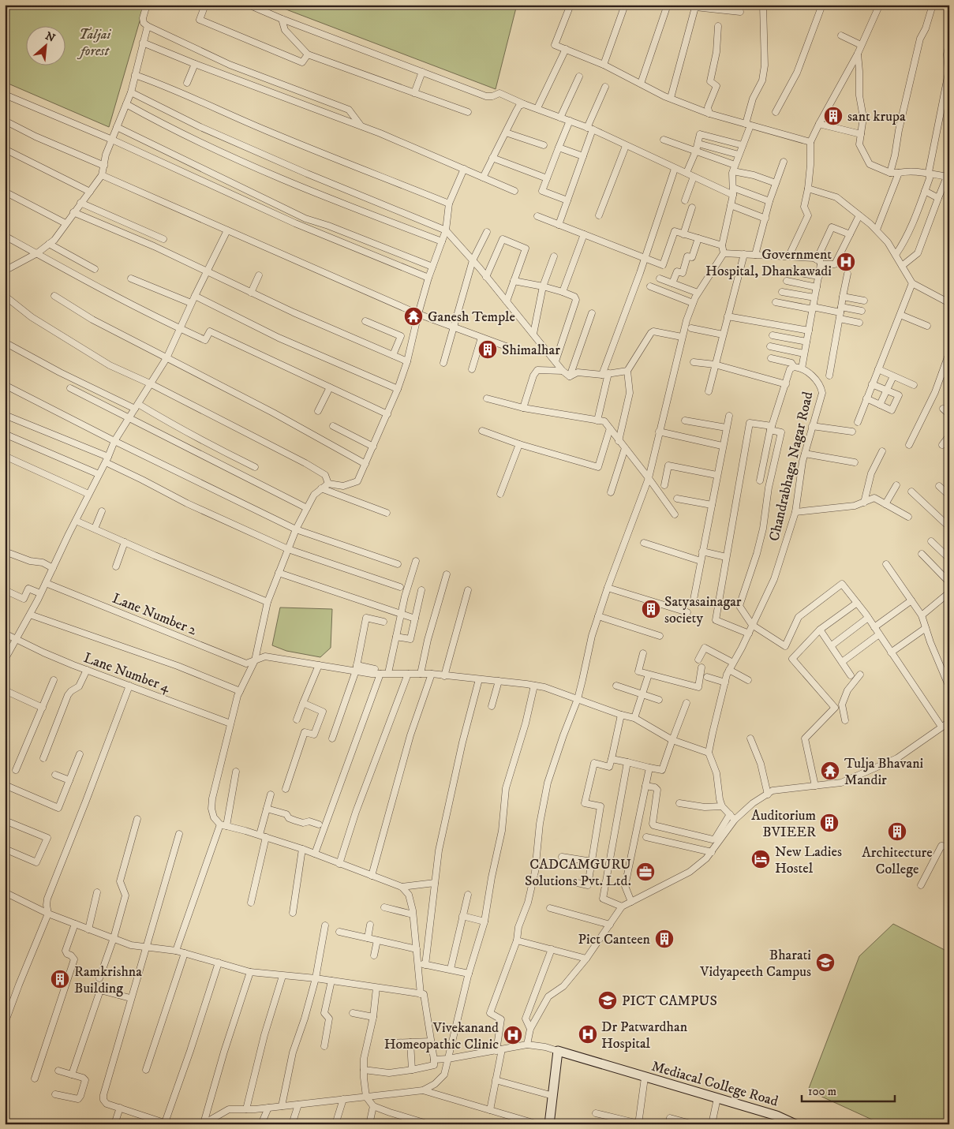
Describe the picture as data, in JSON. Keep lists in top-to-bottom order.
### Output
{
  "streets": {
    "street": [
      "Chandrabhaga Nagar Road",
      "Lane Number 2",
      "Lane Number 4",
      "Mediacal College Road"
    ]
  },
  "parks": ["Taljai forest"],
  "places": {
    "building": [
      "sant krupa",
      "Shimalhar",
      "Satyasainagar society",
      "Auditorium BVIEER",
      "Architecture College",
      "Pict Canteen",
      "Ramkrishna Building"
    ],
    "hospital": ["Government Hospital, Dhankawadi", "Dr Patwardhan Hospital", "Vivekanand Homeopathic Clinic"],
    "temple": ["Ganesh Temple", "Tulja Bhavani Mandir"],
    "hotel": ["New Ladies Hostel"],
    "office": ["CADCAMGURU Solutions Pvt. Ltd."],
    "school or university": ["Bharati Vidyapeeth Campus", "PICT CAMPUS"]
  },
  "scale_bar": "100 m",
  "north": "top right"
}
